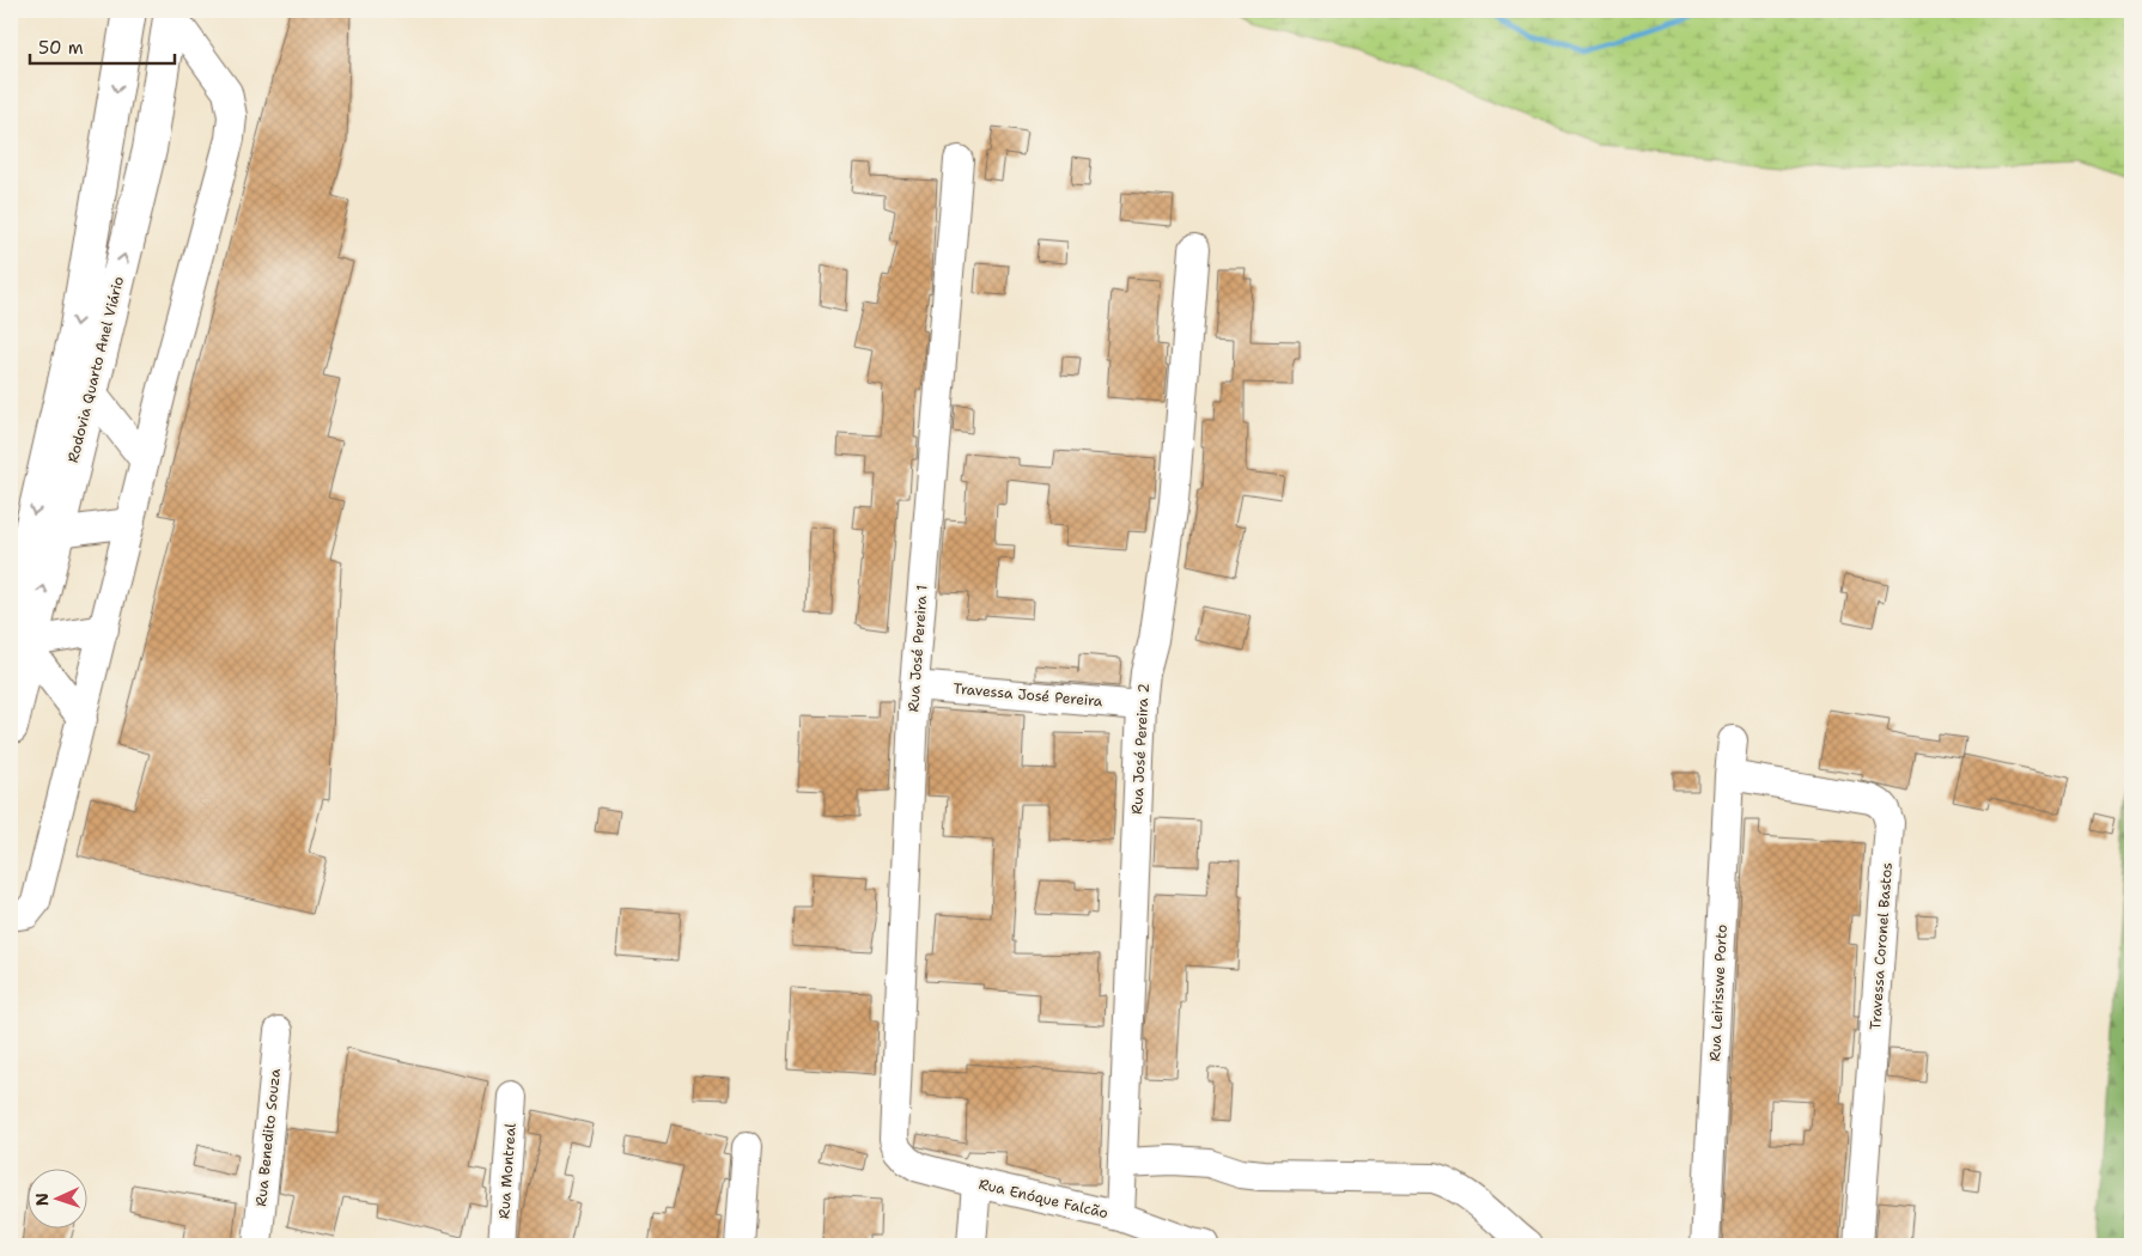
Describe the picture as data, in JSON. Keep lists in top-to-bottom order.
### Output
{
  "streets": {
    "highway": ["Rodovia Quarto Anel Viário"],
    "street": [
      "Rua José Pereira 1",
      "Travessa José Pereira",
      "Rua José Pereira 2",
      "Travessa Coronel Bastos",
      "Rua Leirisswe Porto",
      "Rua Benedito Souza",
      "Rua Montreal",
      "Rua Enóque Falcão"
    ]
  },
  "crossings": [
    ["Rua José Pereira 1", "Travessa José Pereira"],
    ["Rua José Pereira 1", "Rua Enóque Falcão"],
    ["Travessa José Pereira", "Rua José Pereira 2"],
    ["Rua José Pereira 2", "Rua Enóque Falcão"],
    ["Travessa Coronel Bastos", "Rua Leirisswe Porto"]
  ],
  "scale_bar": "50 m",
  "north": "left"
}
